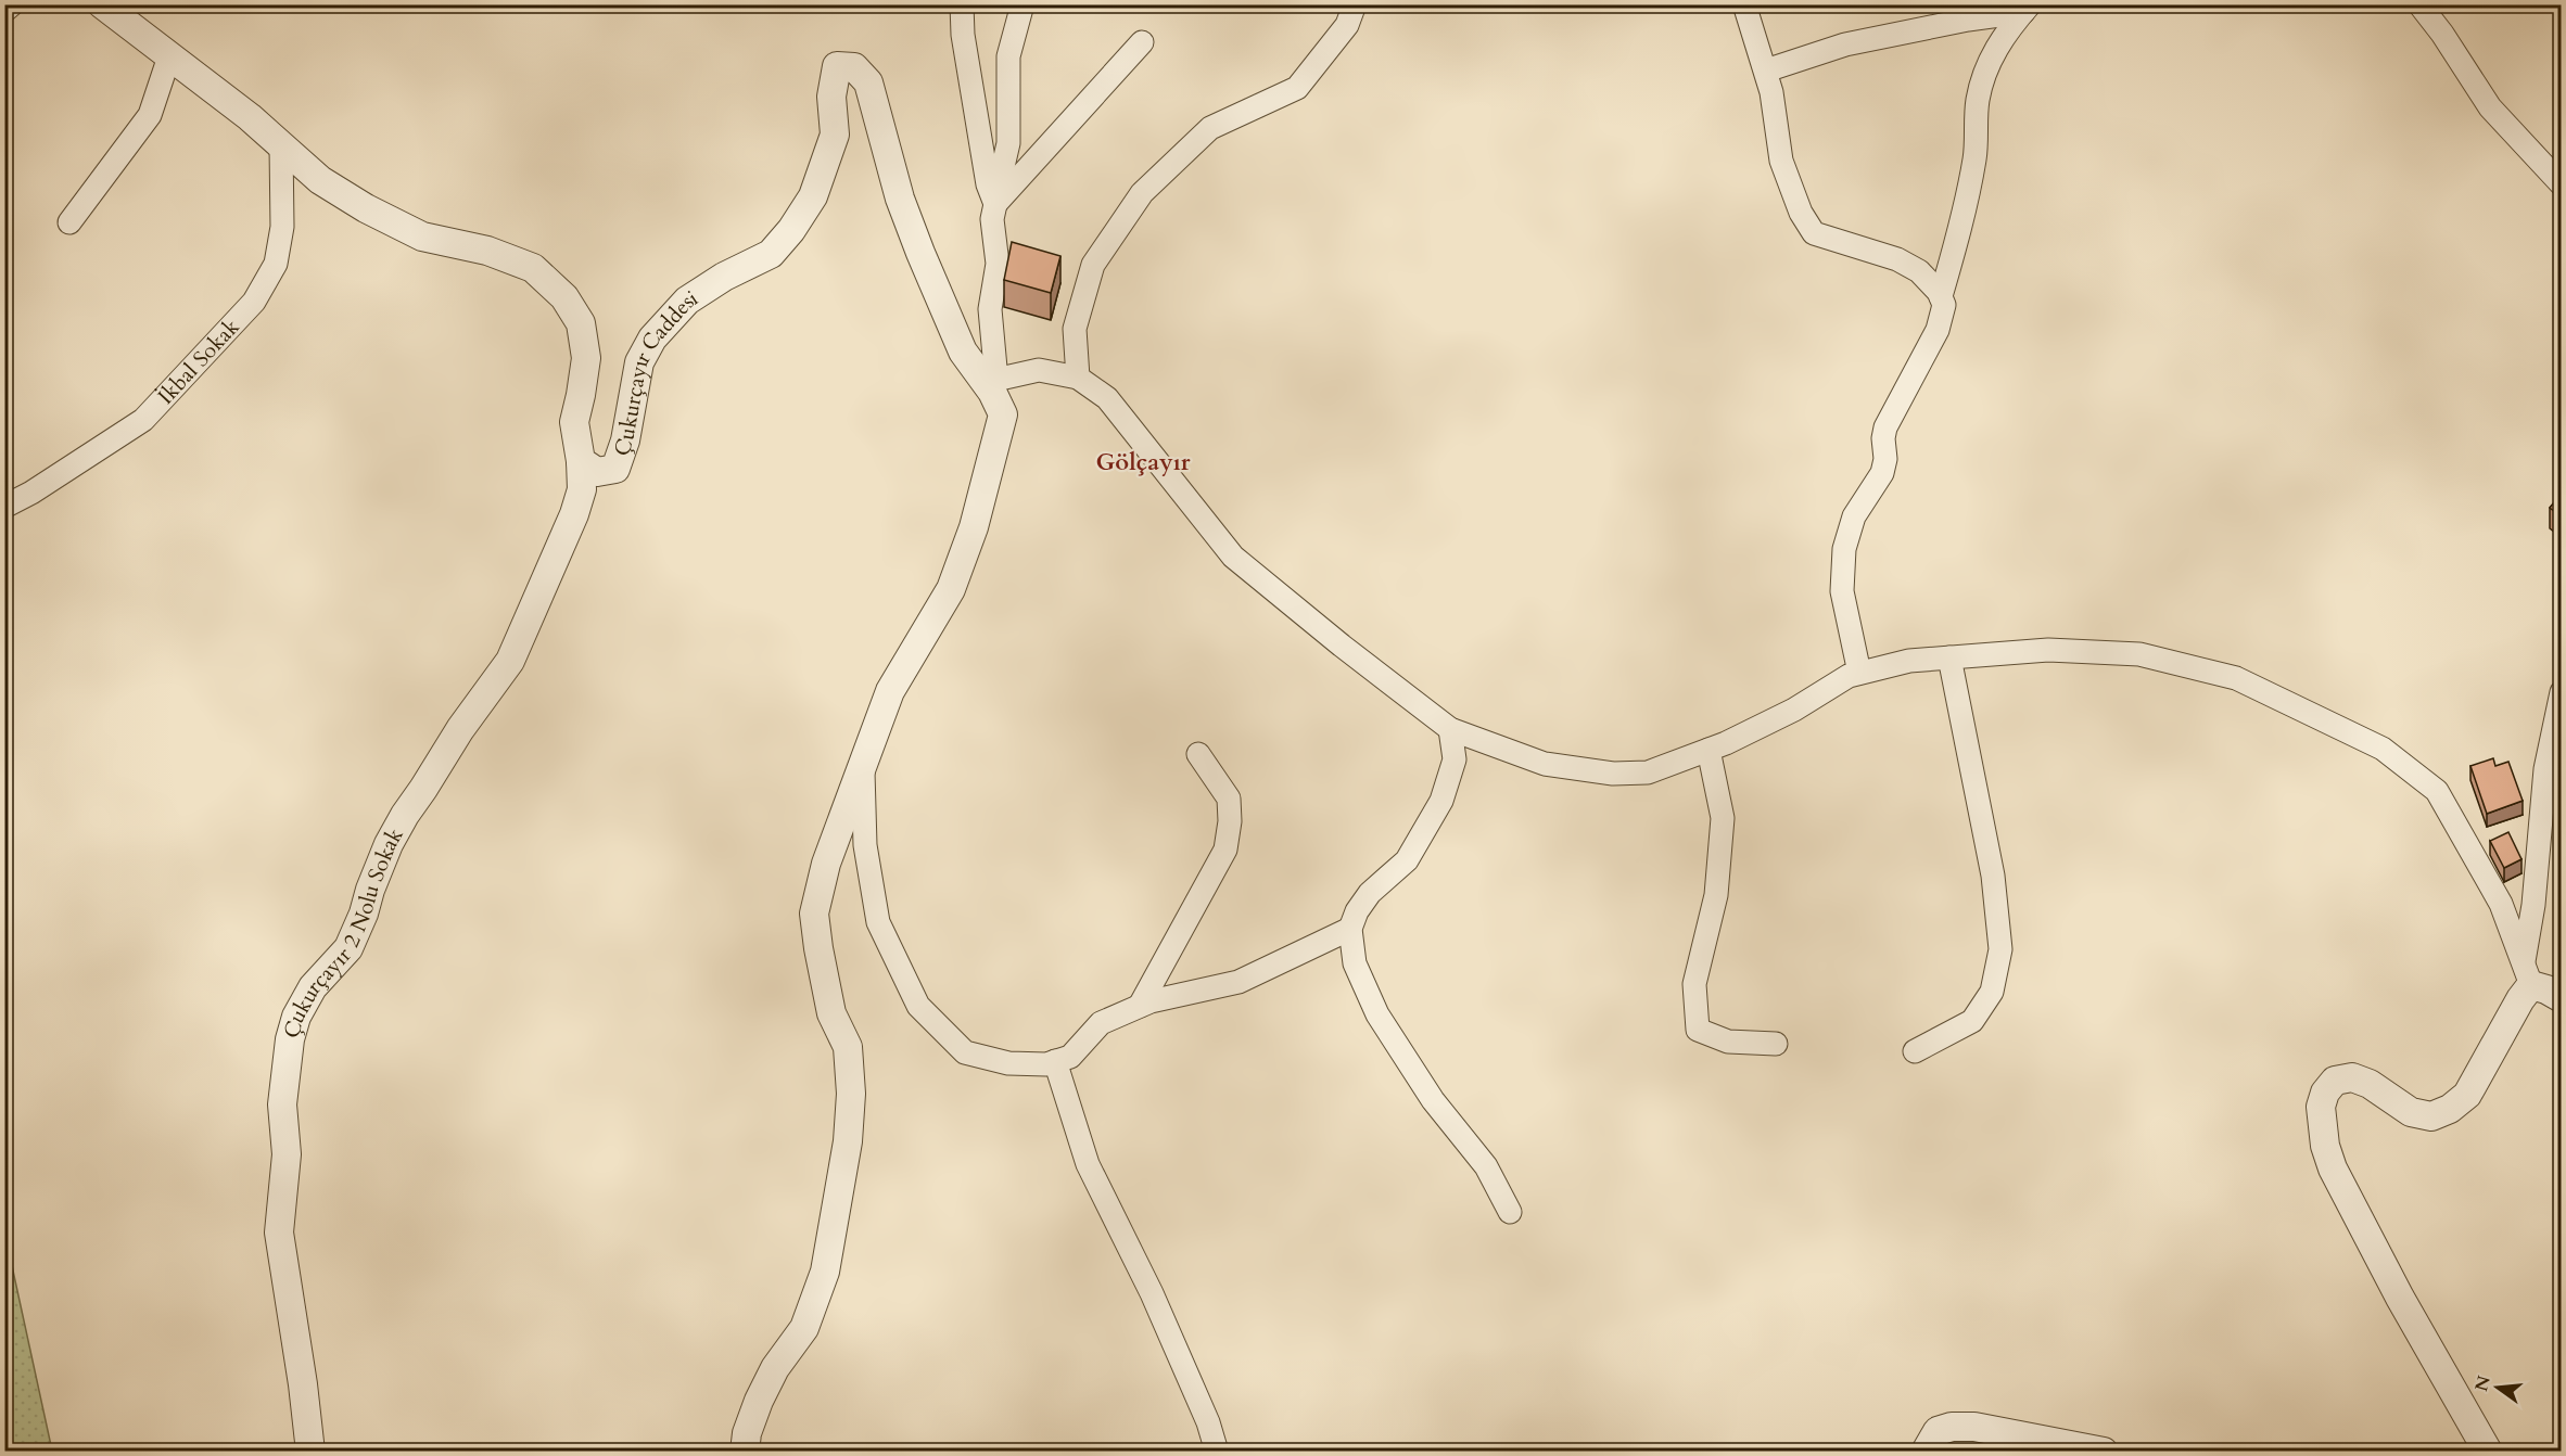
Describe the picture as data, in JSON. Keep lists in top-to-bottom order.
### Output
{
  "streets": {
    "street": ["İkbal Sokak", "Çukurçayır Caddesi", "Çukurçayır 2 Nolu Sokak"]
  },
  "crossings": [
    ["İkbal Sokak", "Çukurçayır Caddesi"],
    ["Çukurçayır Caddesi", "Çukurçayır 2 Nolu Sokak"]
  ],
  "districts": ["Gölçayır"],
  "north": "left"
}
